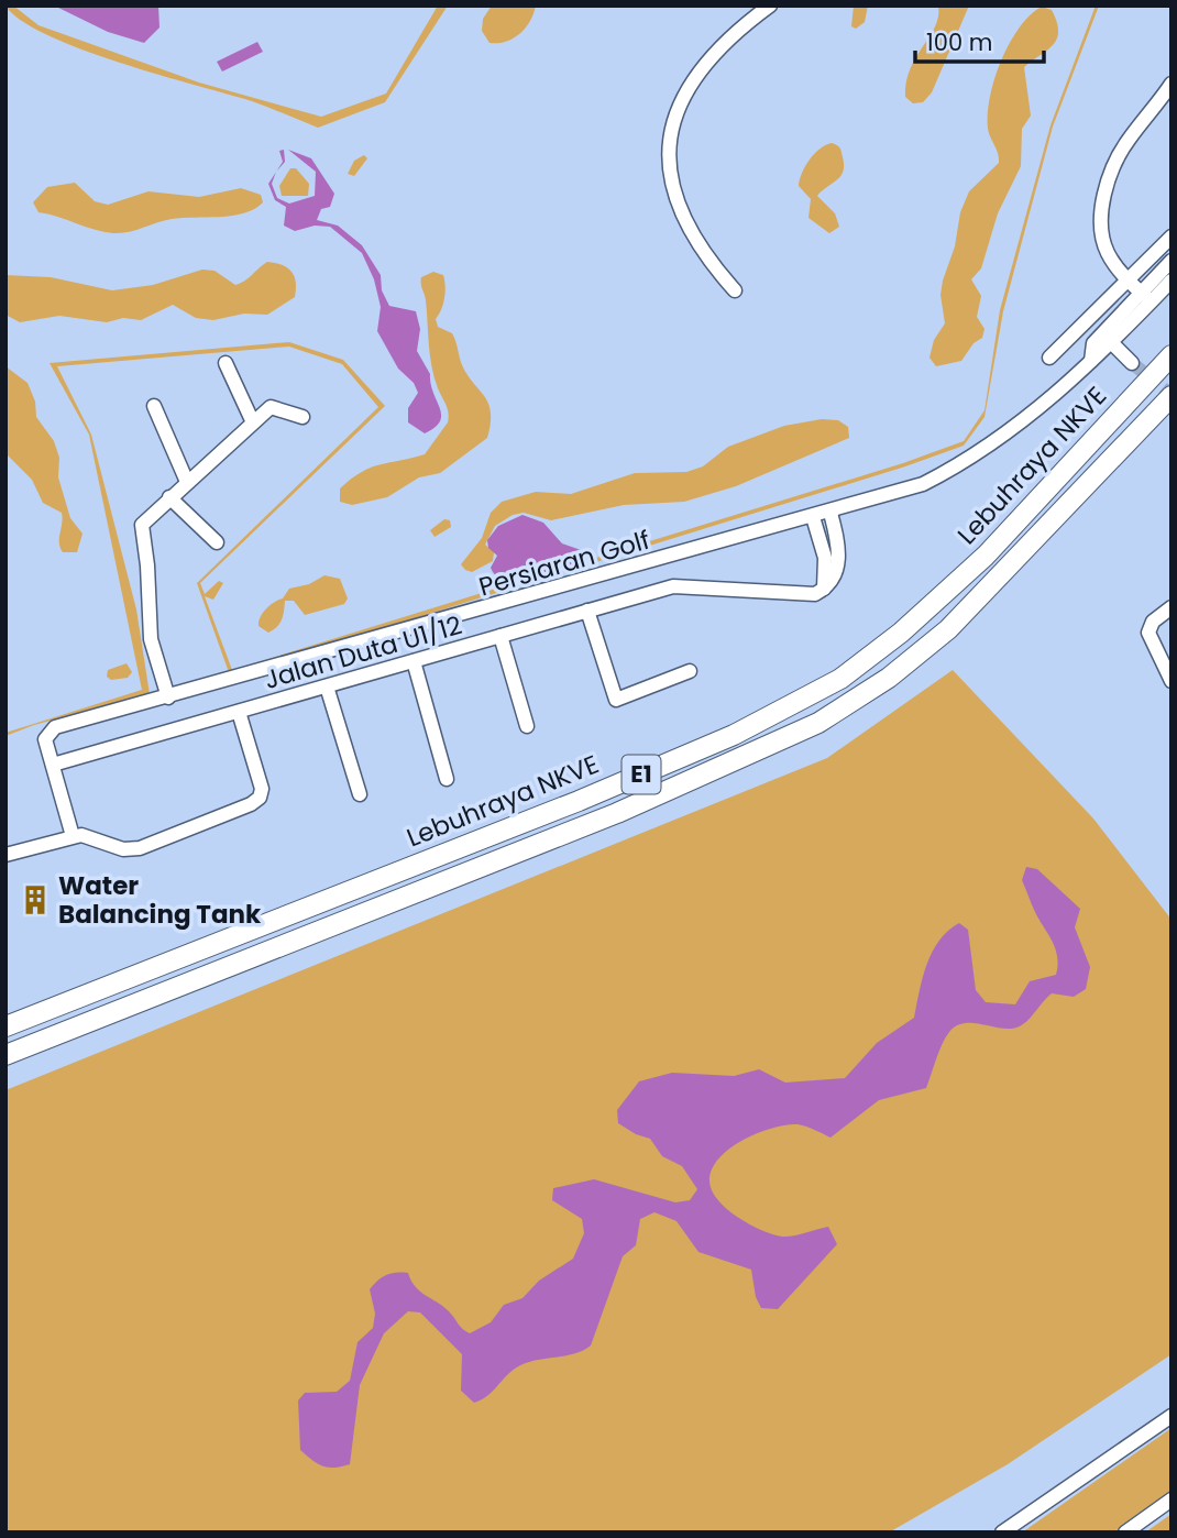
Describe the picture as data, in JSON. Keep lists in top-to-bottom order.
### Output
{
  "streets": {
    "highway": ["Lebuhraya NKVE", "E1"],
    "street": ["Persiaran Golf", "Jalan Duta U1/12"]
  },
  "crossings": [
    ["Persiaran Golf", "Jalan Duta U1/12"]
  ],
  "places": {
    "building": ["Water Balancing Tank"]
  },
  "scale_bar": "100 m"
}
